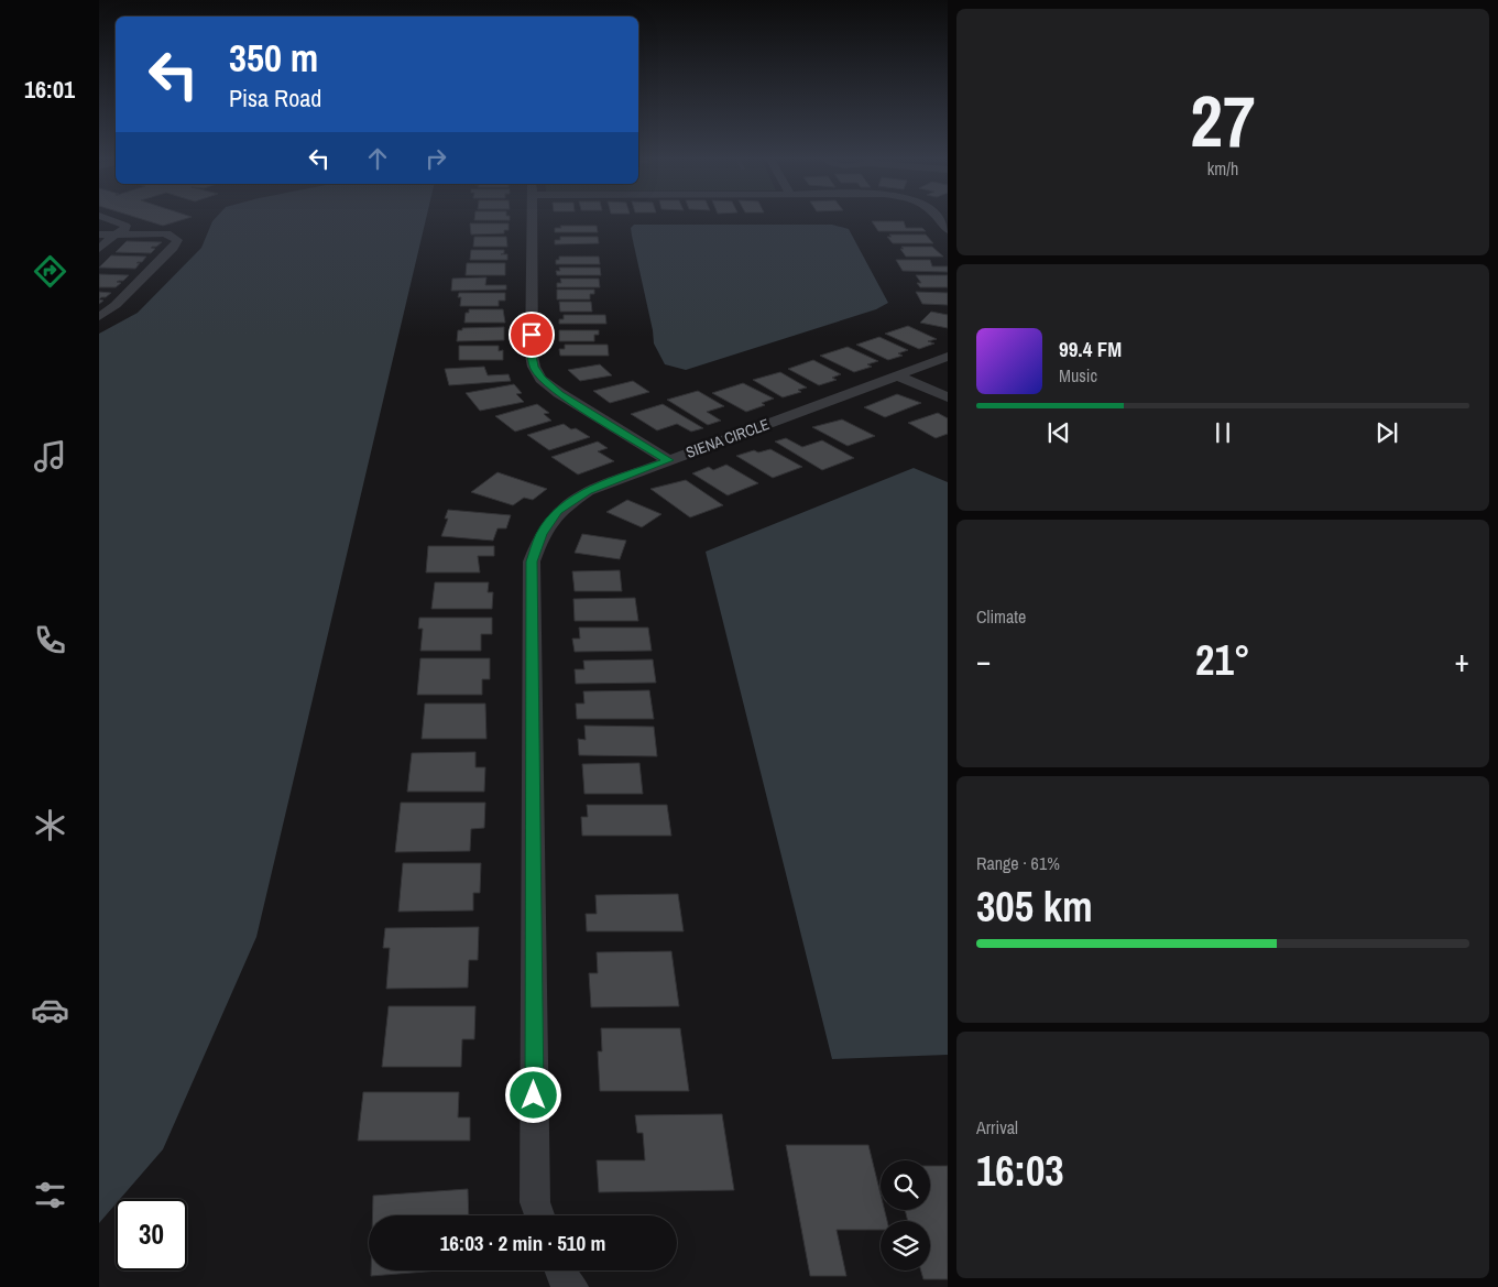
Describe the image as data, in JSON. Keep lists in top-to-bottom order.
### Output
{
  "streets": {
    "street": ["SIENA CIRCLE"]
  },
  "page": {
    "tabs": "16:01",
    "tile": [
      ["27", "km/h"],
      "Climate",
      ["Range · 61%", "305 km"],
      ["Arrival", "16:03"]
    ],
    "turn": ["350 m", "Pisa Road"],
    "song": ["99.4 FM", "Music"],
    "heat": ["−", "21°", "+"],
    "limit": "30",
    "trip": "16:03 · 2 min · 510 m"
  }
}
